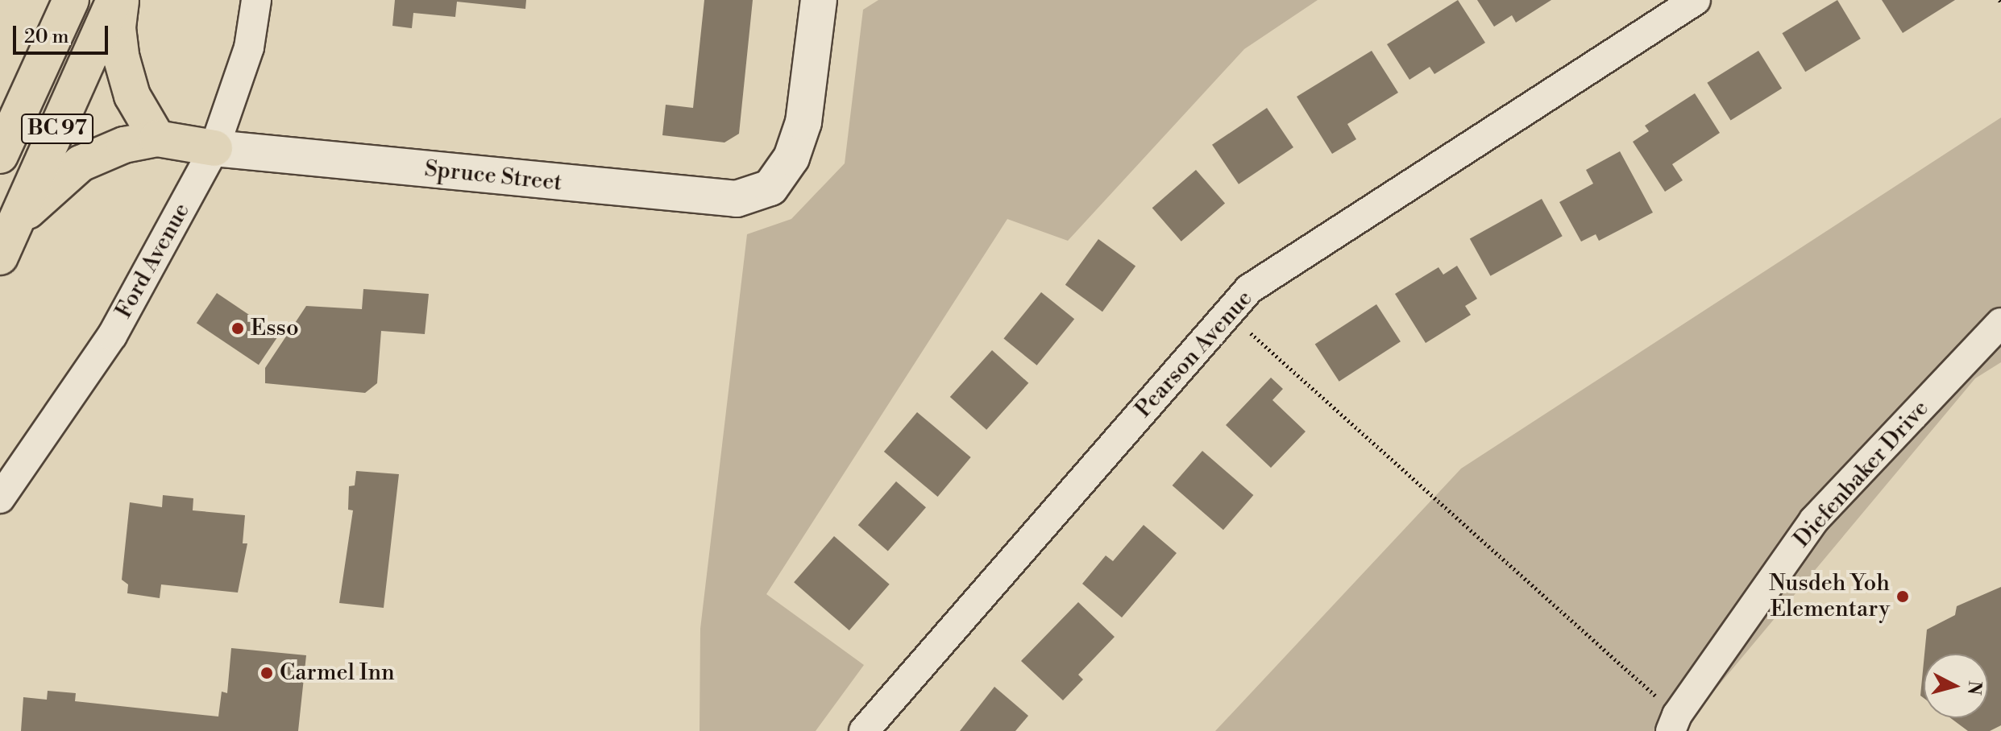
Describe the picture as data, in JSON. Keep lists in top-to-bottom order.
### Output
{
  "streets": {
    "highway": ["BC 97"],
    "street": [
      "Spruce Street",
      "Ford Avenue",
      "Pearson Avenue",
      "Diefenbaker Drive"
    ]
  },
  "crossings": [
    ["Spruce Street", "Ford Avenue"]
  ],
  "places": ["Esso", "Nusdeh Yoh Elementary", "Carmel Inn"],
  "scale_bar": "20 m",
  "north": "right"
}
